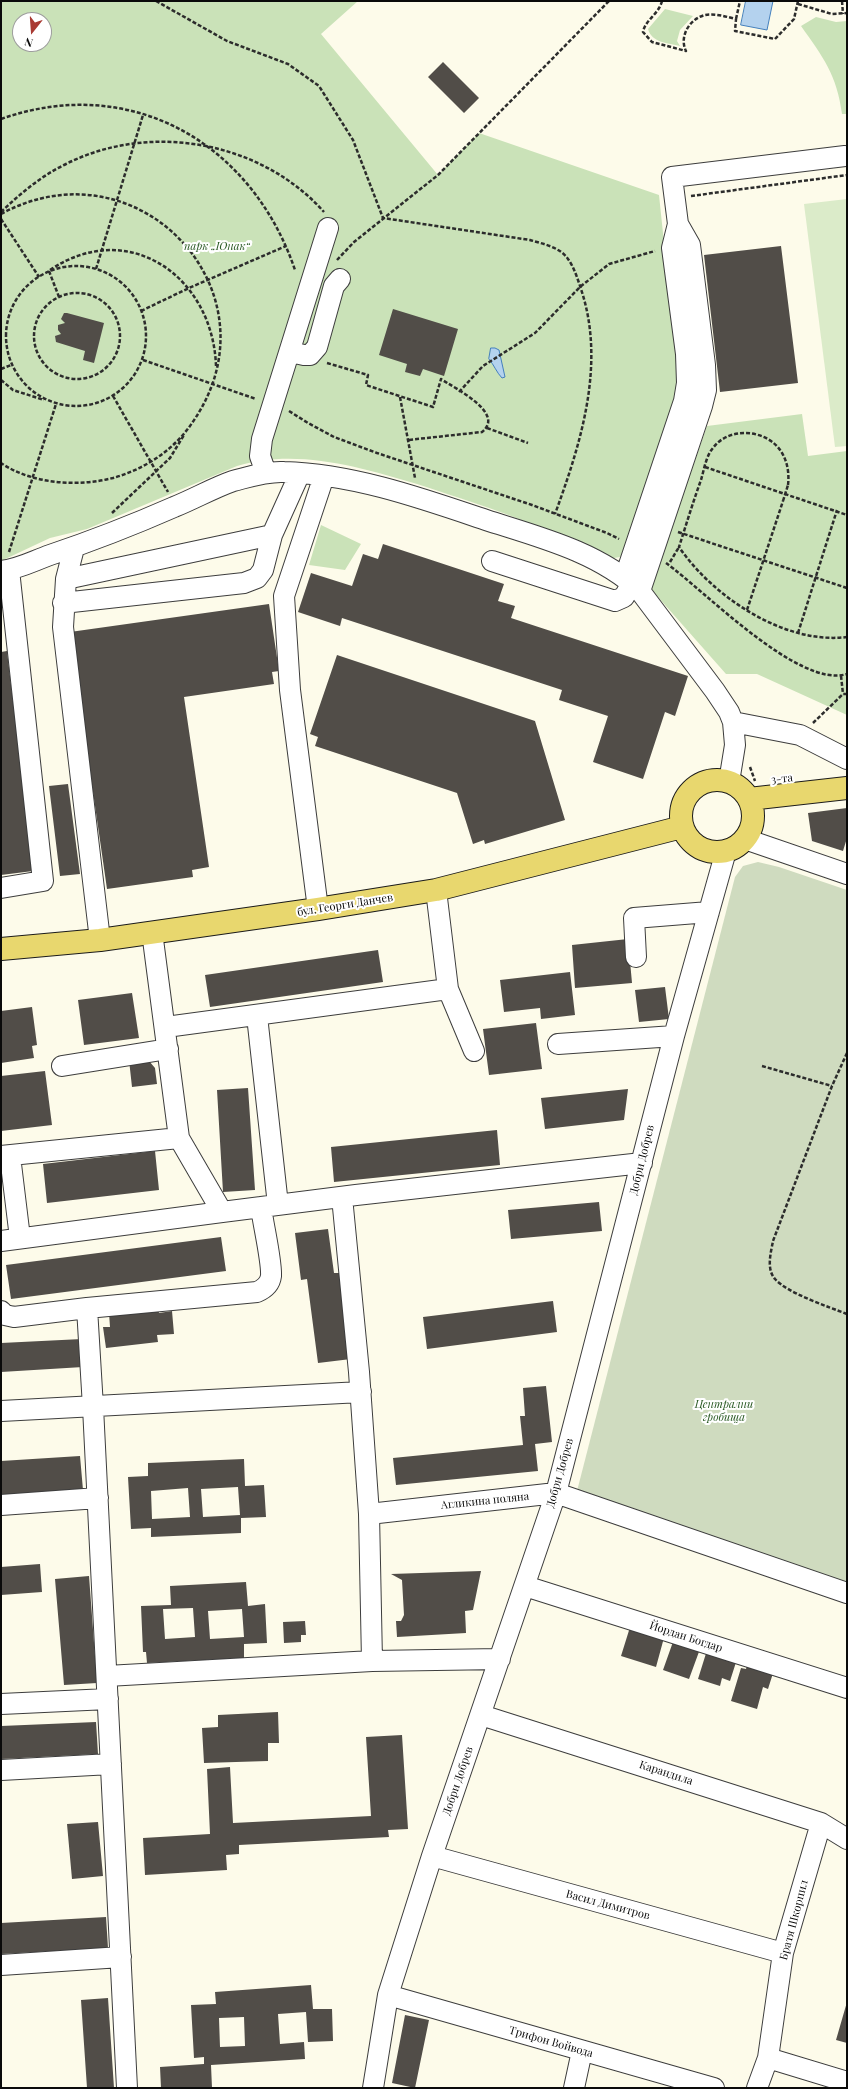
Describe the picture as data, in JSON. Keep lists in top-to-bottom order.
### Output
{
  "streets": {
    "main road": ["бул. Георги Данчев"],
    "street": [
      "Добри Добрев",
      "Агликина поляна",
      "Йордан Богдар",
      "Карандила",
      "Васил Димитров",
      "Братя Шкорпил",
      "Трифон Войвода"
    ],
    "path": ["3-та"]
  },
  "crossings": [
    ["3-та", "бул. Георги Данчев"],
    ["3-та", "Добри Добрев"],
    ["бул. Георги Данчев", "Добри Добрев"],
    ["Добри Добрев", "Агликина поляна"],
    ["Добри Добрев", "Йордан Богдар"],
    ["Добри Добрев", "Карандила"],
    ["Добри Добрев", "Васил Димитров"],
    ["Добри Добрев", "Трифон Войвода"],
    ["Карандила", "Братя Шкорпил"],
    ["Васил Димитров", "Братя Шкорпил"]
  ],
  "parks": ["парк „Юнак“", "Централни гробища"],
  "north": "bottom"
}
